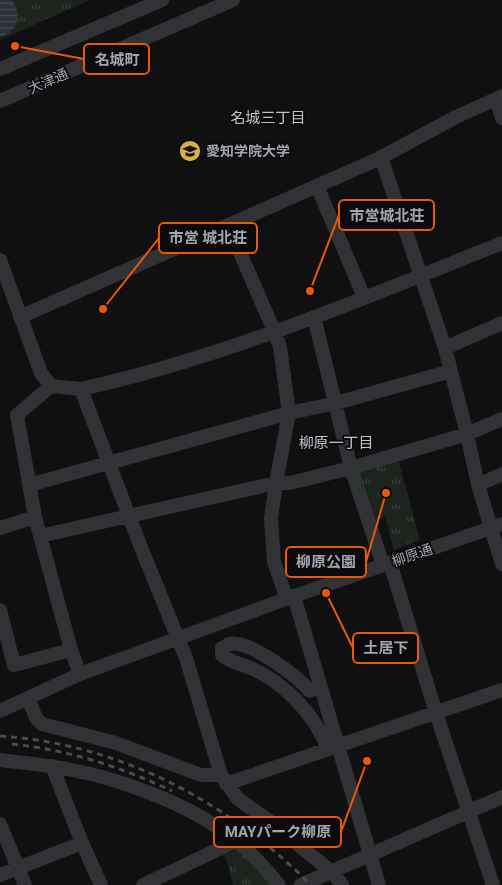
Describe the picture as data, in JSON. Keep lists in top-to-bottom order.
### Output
{
  "streets": {
    "street": ["大津通", "柳原通"]
  },
  "districts": ["名城三丁目", "柳原一丁目"],
  "places": {
    "other": [
      "名城町",
      "市営城北荘",
      "市営 城北荘",
      "柳原公園",
      "土居下",
      "MAYパーク柳原"
    ],
    "school or university": ["愛知学院大学"]
  }
}
